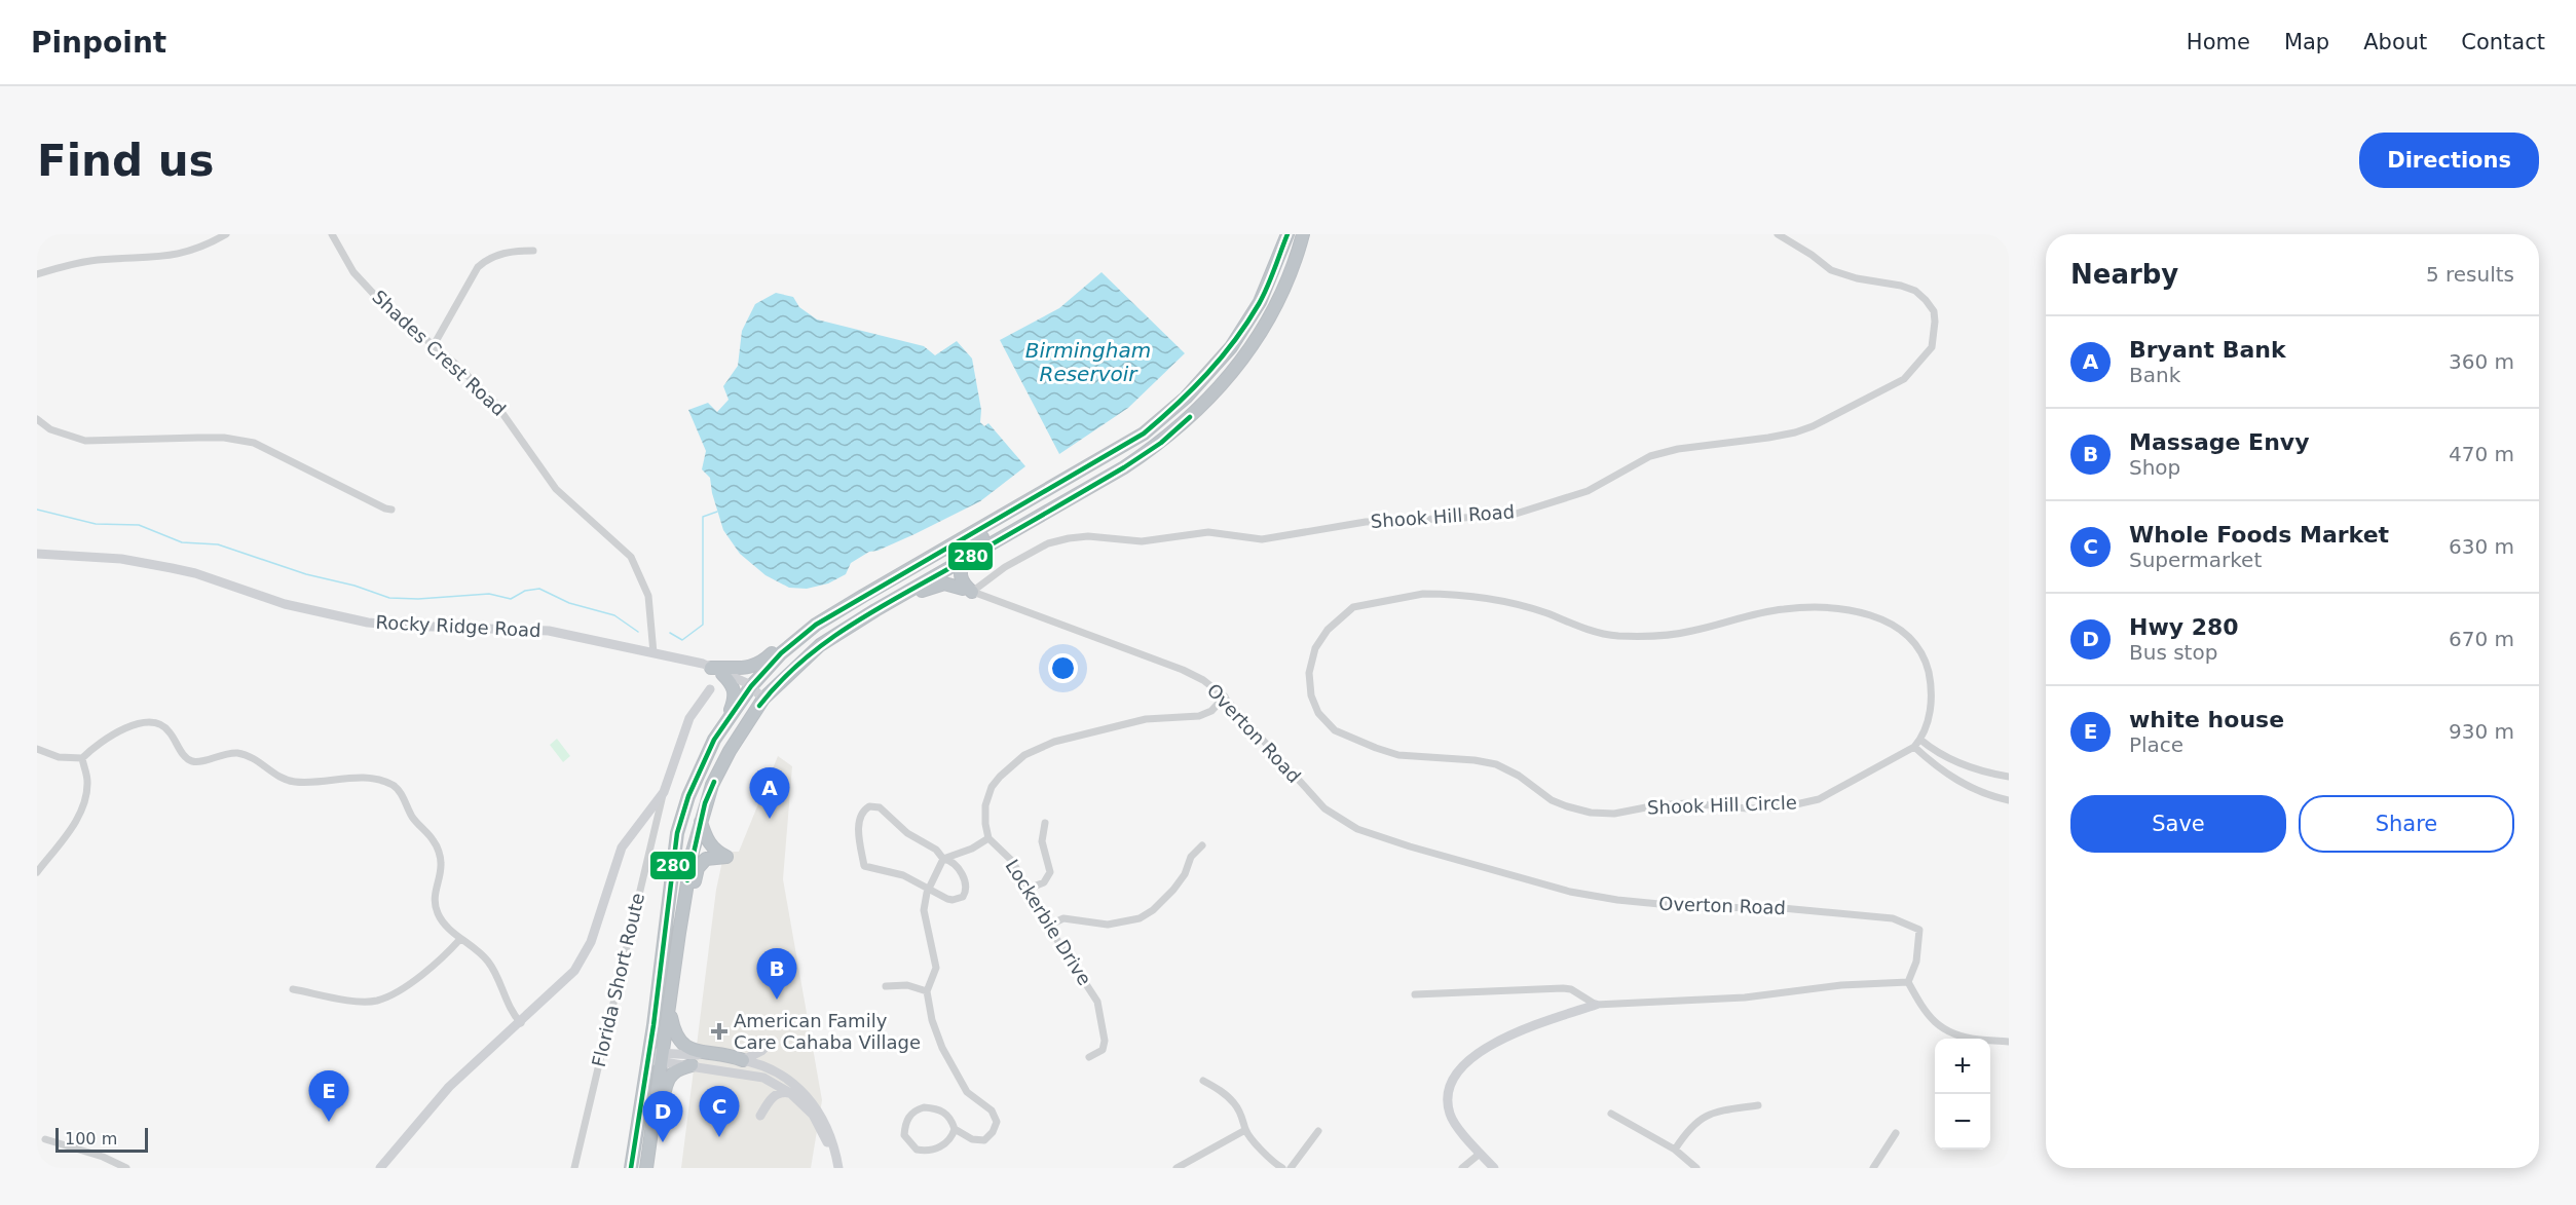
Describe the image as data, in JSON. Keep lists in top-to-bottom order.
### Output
{
  "streets": {
    "street": [
      "Shades Crest Road",
      "Shook Hill Road",
      "Rocky Ridge Road",
      "Overton Road",
      "Shook Hill Circle",
      "Lockerbie Drive",
      "Florida Short Route"
    ]
  },
  "crossings": [
    ["Shades Crest Road", "Rocky Ridge Road"],
    ["Shook Hill Road", "Overton Road"]
  ],
  "water": ["Birmingham Reservoir"],
  "places": {
    "health": ["American Family Care Cahaba Village"]
  },
  "lines": ["transit line 280"],
  "scale_bar": "100 m",
  "page": {
    "header": "Pinpoint",
    "nav": [
      "Home",
      "Map",
      "About",
      "Contact"
    ],
    "buttons": [
      "Directions",
      ["Save", "Share"]
    ],
    "title": "Find us",
    "heading": ["Nearby", "5 results"],
    "list": [
      {
        "mark": "A",
        "name": "Bryant Bank",
        "note": "Bank",
        "value": "360 m"
      },
      {
        "mark": "B",
        "name": "Massage Envy",
        "note": "Shop",
        "value": "470 m"
      },
      {
        "mark": "C",
        "name": "Whole Foods Market",
        "note": "Supermarket",
        "value": "630 m"
      },
      {
        "mark": "D",
        "name": "Hwy 280",
        "note": "Bus stop",
        "value": "670 m"
      },
      {
        "mark": "E",
        "name": "white house",
        "note": "Place",
        "value": "930 m"
      }
    ],
    "pins": [
      "A",
      "B",
      "E",
      "C",
      "D"
    ],
    "map_buttons": ["+", "−"],
    "scale": "100 m"
  }
}
